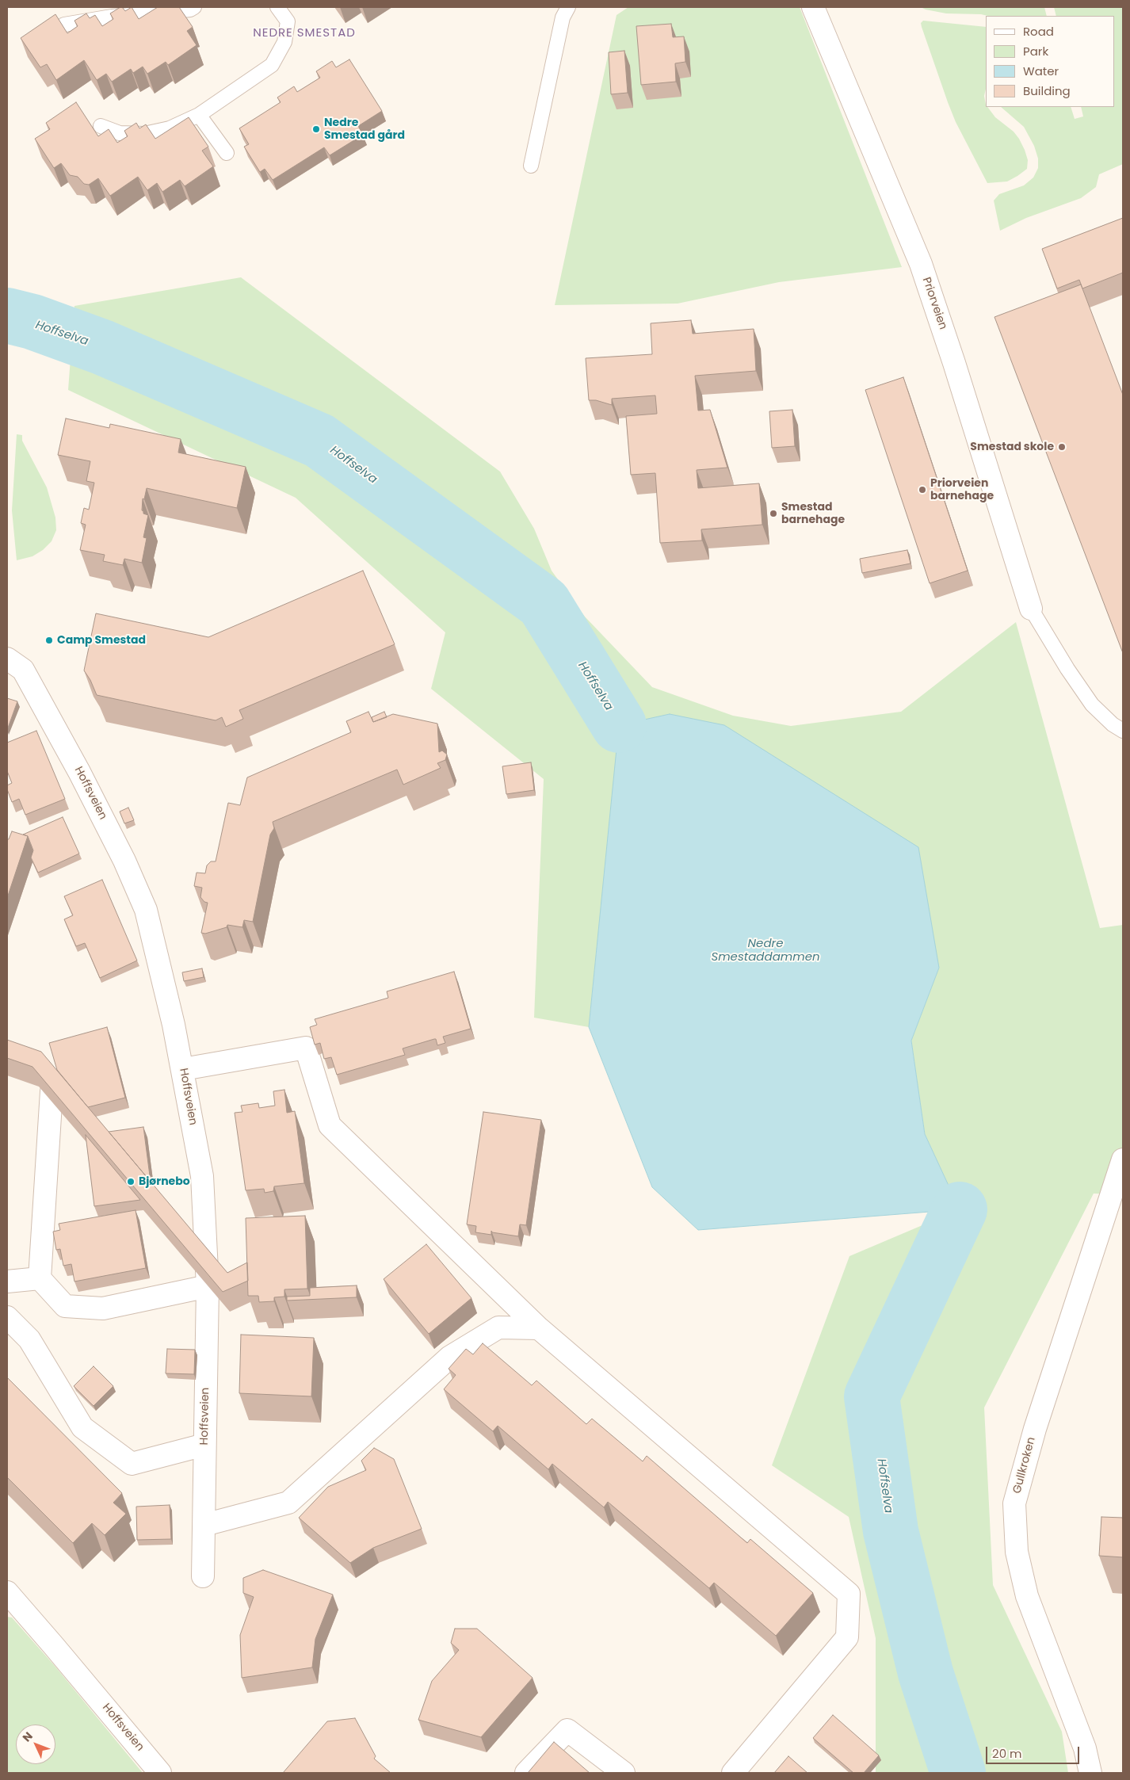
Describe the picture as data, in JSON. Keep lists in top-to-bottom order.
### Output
{
  "streets": {
    "street": ["Priorveien", "Hoffsveien", "Gullkroken"]
  },
  "districts": ["NEDRE SMESTAD"],
  "water": ["Hoffselva", "Nedre Smestaddammen"],
  "places": [
    "Nedre Smestad gård",
    "Smestad skole",
    "Priorveien barnehage",
    "Smestad barnehage",
    "Camp Smestad",
    "Bjørnebo"
  ],
  "legend": [
    "Road",
    "Park",
    "Water",
    "Building"
  ],
  "scale_bar": "20 m",
  "north": "top left"
}
